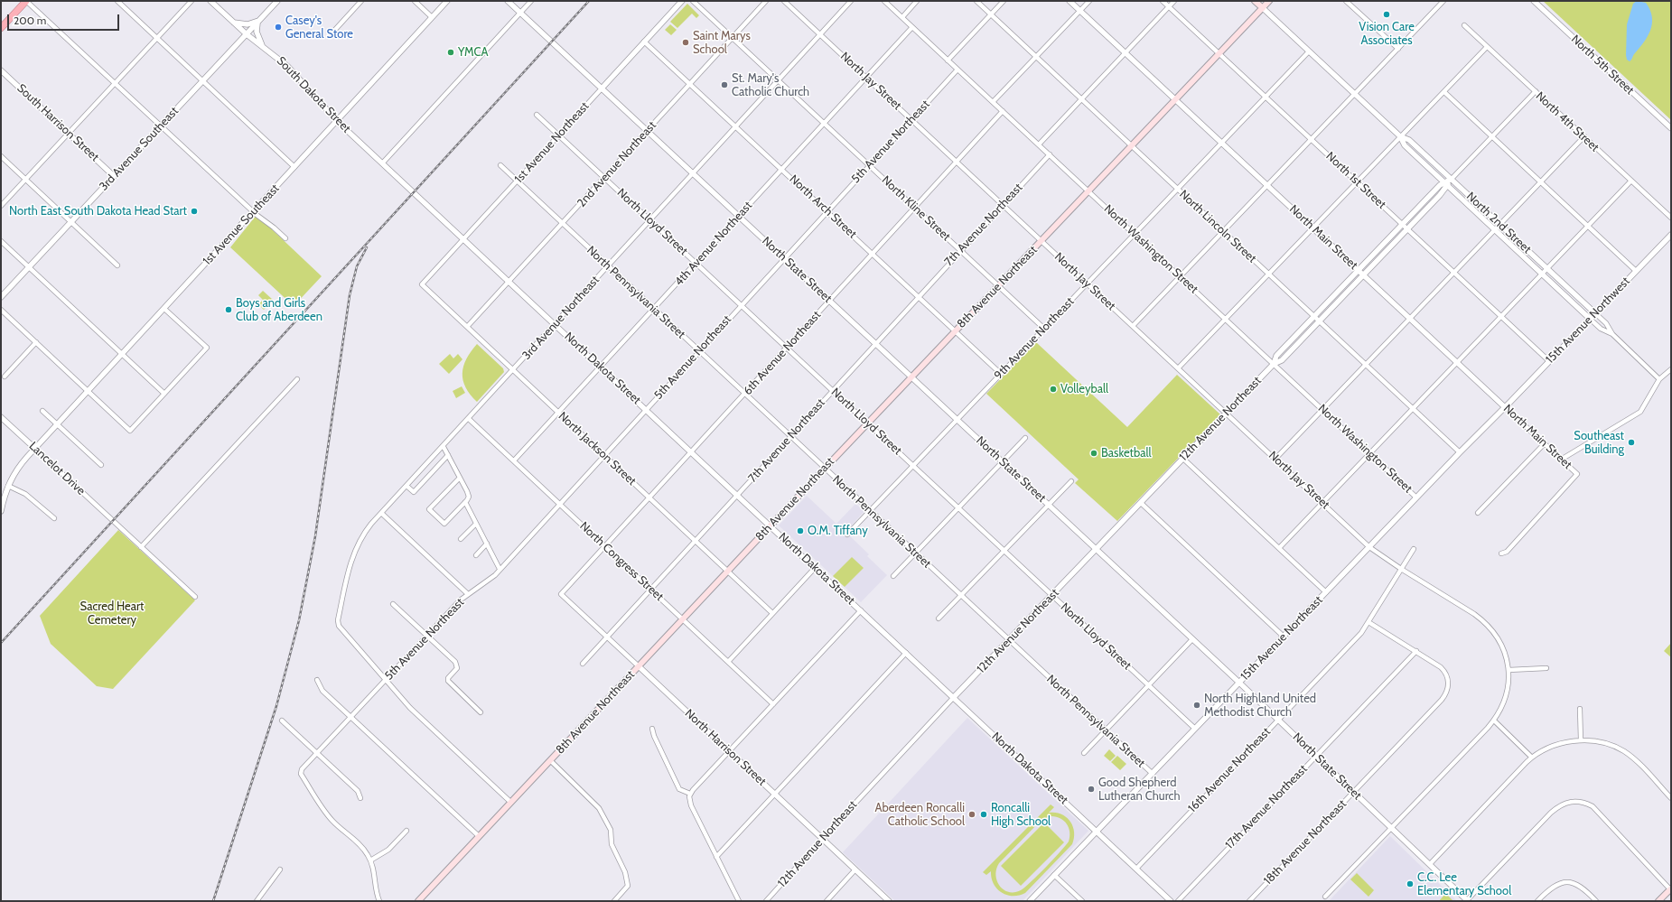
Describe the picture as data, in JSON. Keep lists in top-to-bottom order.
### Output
{
  "streets": {
    "main road": ["North 2nd Street", "8th Avenue Northeast"],
    "street": [
      "North 5th Street",
      "North Jay Street",
      "South Dakota Street",
      "North 4th Street",
      "South Harrison Street",
      "5th Avenue Northeast",
      "1st Avenue Northeast",
      "3rd Avenue Southeast",
      "2nd Avenue Northeast",
      "North 1st Street",
      "North Arch Street",
      "North Kline Street",
      "North Lloyd Street",
      "1st Avenue Southeast",
      "7th Avenue Northeast",
      "North Lincoln Street",
      "North Main Street",
      "4th Avenue Northeast",
      "North Washington Street",
      "North State Street",
      "North Pennsylvania Street",
      "3rd Avenue Northeast",
      "15th Avenue Northwest",
      "9th Avenue Northeast",
      "6th Avenue Northeast",
      "North Dakota Street",
      "12th Avenue Northeast",
      "North Jackson Street",
      "Lancelot Drive",
      "North Congress Street",
      "15th Avenue Northeast",
      "North Harrison Street",
      "16th Avenue Northeast",
      "17th Avenue Northeast",
      "18th Avenue Northeast"
    ]
  },
  "crossings": [
    ["North Jay Street", "5th Avenue Northeast"],
    ["North Jay Street", "7th Avenue Northeast"],
    ["North Jay Street", "4th Avenue Northeast"],
    ["North Jay Street", "8th Avenue Northeast"],
    ["North Jay Street", "3rd Avenue Northeast"],
    ["North Jay Street", "9th Avenue Northeast"],
    ["North Jay Street", "6th Avenue Northeast"],
    ["North Jay Street", "12th Avenue Northeast"],
    ["North Jay Street", "15th Avenue Northeast"],
    ["North Jay Street", "16th Avenue Northeast"],
    ["South Dakota Street", "3rd Avenue Southeast"],
    ["South Dakota Street", "1st Avenue Southeast"],
    ["South Dakota Street", "North Dakota Street"],
    ["South Harrison Street", "3rd Avenue Southeast"],
    ["5th Avenue Northeast", "North Arch Street"],
    ["5th Avenue Northeast", "North Kline Street"],
    ["5th Avenue Northeast", "North Lloyd Street"],
    ["5th Avenue Northeast", "North Washington Street"],
    ["5th Avenue Northeast", "North State Street"],
    ["5th Avenue Northeast", "North Pennsylvania Street"],
    ["5th Avenue Northeast", "3rd Avenue Northeast"],
    ["5th Avenue Northeast", "North Dakota Street"],
    ["5th Avenue Northeast", "North Jackson Street"],
    ["5th Avenue Northeast", "North Congress Street"],
    ["1st Avenue Northeast", "North Arch Street"],
    ["1st Avenue Northeast", "North Lloyd Street"],
    ["1st Avenue Northeast", "North State Street"],
    ["1st Avenue Northeast", "North Pennsylvania Street"],
    ["1st Avenue Northeast", "North Dakota Street"],
    ["1st Avenue Northeast", "North Jackson Street"],
    ["2nd Avenue Northeast", "North Arch Street"],
    ["2nd Avenue Northeast", "North Kline Street"],
    ["2nd Avenue Northeast", "North Lloyd Street"],
    ["2nd Avenue Northeast", "North State Street"],
    ["2nd Avenue Northeast", "North Pennsylvania Street"],
    ["2nd Avenue Northeast", "North Dakota Street"],
    ["2nd Avenue Northeast", "North Jackson Street"],
    ["North 1st Street", "8th Avenue Northeast"],
    ["North 1st Street", "15th Avenue Northwest"],
    ["North 1st Street", "9th Avenue Northeast"],
    ["North 1st Street", "12th Avenue Northeast"],
    ["North Arch Street", "7th Avenue Northeast"],
    ["North Arch Street", "4th Avenue Northeast"],
    ["North Arch Street", "8th Avenue Northeast"],
    ["North Arch Street", "3rd Avenue Northeast"],
    ["North Arch Street", "9th Avenue Northeast"],
    ["North Arch Street", "6th Avenue Northeast"],
    ["North Kline Street", "7th Avenue Northeast"],
    ["North Kline Street", "4th Avenue Northeast"],
    ["North Kline Street", "8th Avenue Northeast"],
    ["North Kline Street", "3rd Avenue Northeast"],
    ["North Kline Street", "9th Avenue Northeast"],
    ["North Kline Street", "6th Avenue Northeast"],
    ["North Lloyd Street", "7th Avenue Northeast"],
    ["North Lloyd Street", "4th Avenue Northeast"],
    ["North Lloyd Street", "8th Avenue Northeast"],
    ["North Lloyd Street", "3rd Avenue Northeast"],
    ["North Lloyd Street", "9th Avenue Northeast"],
    ["North Lloyd Street", "6th Avenue Northeast"],
    ["North Lloyd Street", "12th Avenue Northeast"],
    ["North Lloyd Street", "15th Avenue Northeast"],
    ["North 2nd Street", "8th Avenue Northeast"],
    ["North 2nd Street", "15th Avenue Northwest"],
    ["North 2nd Street", "9th Avenue Northeast"],
    ["North 2nd Street", "12th Avenue Northeast"],
    ["1st Avenue Southeast", "Lancelot Drive"],
    ["7th Avenue Northeast", "North Washington Street"],
    ["7th Avenue Northeast", "North State Street"],
    ["7th Avenue Northeast", "North Pennsylvania Street"],
    ["7th Avenue Northeast", "North Dakota Street"],
    ["7th Avenue Northeast", "North Jackson Street"],
    ["7th Avenue Northeast", "North Congress Street"],
    ["7th Avenue Northeast", "North Harrison Street"],
    ["North Lincoln Street", "8th Avenue Northeast"],
    ["North Lincoln Street", "9th Avenue Northeast"],
    ["North Lincoln Street", "12th Avenue Northeast"],
    ["North Lincoln Street", "15th Avenue Northeast"],
    ["North Main Street", "8th Avenue Northeast"],
    ["North Main Street", "15th Avenue Northwest"],
    ["North Main Street", "9th Avenue Northeast"],
    ["North Main Street", "12th Avenue Northeast"],
    ["North Main Street", "15th Avenue Northeast"],
    ["4th Avenue Northeast", "North Washington Street"],
    ["4th Avenue Northeast", "North State Street"],
    ["4th Avenue Northeast", "North Pennsylvania Street"],
    ["4th Avenue Northeast", "North Dakota Street"],
    ["4th Avenue Northeast", "North Jackson Street"],
    ["4th Avenue Northeast", "North Congress Street"],
    ["North Washington Street", "8th Avenue Northeast"],
    ["North Washington Street", "9th Avenue Northeast"],
    ["North Washington Street", "6th Avenue Northeast"],
    ["North Washington Street", "12th Avenue Northeast"],
    ["North Washington Street", "15th Avenue Northeast"],
    ["North State Street", "8th Avenue Northeast"],
    ["North State Street", "3rd Avenue Northeast"],
    ["North State Street", "9th Avenue Northeast"],
    ["North State Street", "6th Avenue Northeast"],
    ["North State Street", "12th Avenue Northeast"],
    ["North State Street", "15th Avenue Northeast"],
    ["North State Street", "16th Avenue Northeast"],
    ["North State Street", "17th Avenue Northeast"],
    ["North State Street", "18th Avenue Northeast"],
    ["8th Avenue Northeast", "North Pennsylvania Street"],
    ["8th Avenue Northeast", "North Dakota Street"],
    ["8th Avenue Northeast", "North Jackson Street"],
    ["8th Avenue Northeast", "North Congress Street"],
    ["8th Avenue Northeast", "North Harrison Street"],
    ["North Pennsylvania Street", "3rd Avenue Northeast"],
    ["North Pennsylvania Street", "9th Avenue Northeast"],
    ["North Pennsylvania Street", "6th Avenue Northeast"],
    ["North Pennsylvania Street", "12th Avenue Northeast"],
    ["North Pennsylvania Street", "15th Avenue Northeast"],
    ["3rd Avenue Northeast", "North Dakota Street"],
    ["3rd Avenue Northeast", "North Jackson Street"],
    ["3rd Avenue Northeast", "North Congress Street"],
    ["15th Avenue Northwest", "15th Avenue Northeast"],
    ["6th Avenue Northeast", "North Dakota Street"],
    ["6th Avenue Northeast", "North Jackson Street"],
    ["6th Avenue Northeast", "North Congress Street"],
    ["6th Avenue Northeast", "North Harrison Street"],
    ["North Dakota Street", "12th Avenue Northeast"],
    ["North Dakota Street", "15th Avenue Northeast"],
    ["North Dakota Street", "16th Avenue Northeast"],
    ["12th Avenue Northeast", "North Harrison Street"],
    ["17th Avenue Northeast", "18th Avenue Northeast"]
  ],
  "parks": ["Sacred Heart Cemetery"],
  "places": [
    "Vision Care Associates",
    "Casey's General Store",
    "Saint Marys School",
    "YMCA",
    "St. Mary's Catholic Church",
    "North East South Dakota Head Start",
    "Boys and Girls Club of Aberdeen",
    "Volleyball",
    "Southeast Building",
    "Basketball",
    "O.M. Tiffany",
    "North Highland United Methodist Church",
    "Good Shepherd Lutheran Church",
    "Aberdeen Roncalli Catholic School",
    "Roncalli High School",
    "C.C. Lee Elementary School"
  ],
  "scale_bar": "200 m"
}
